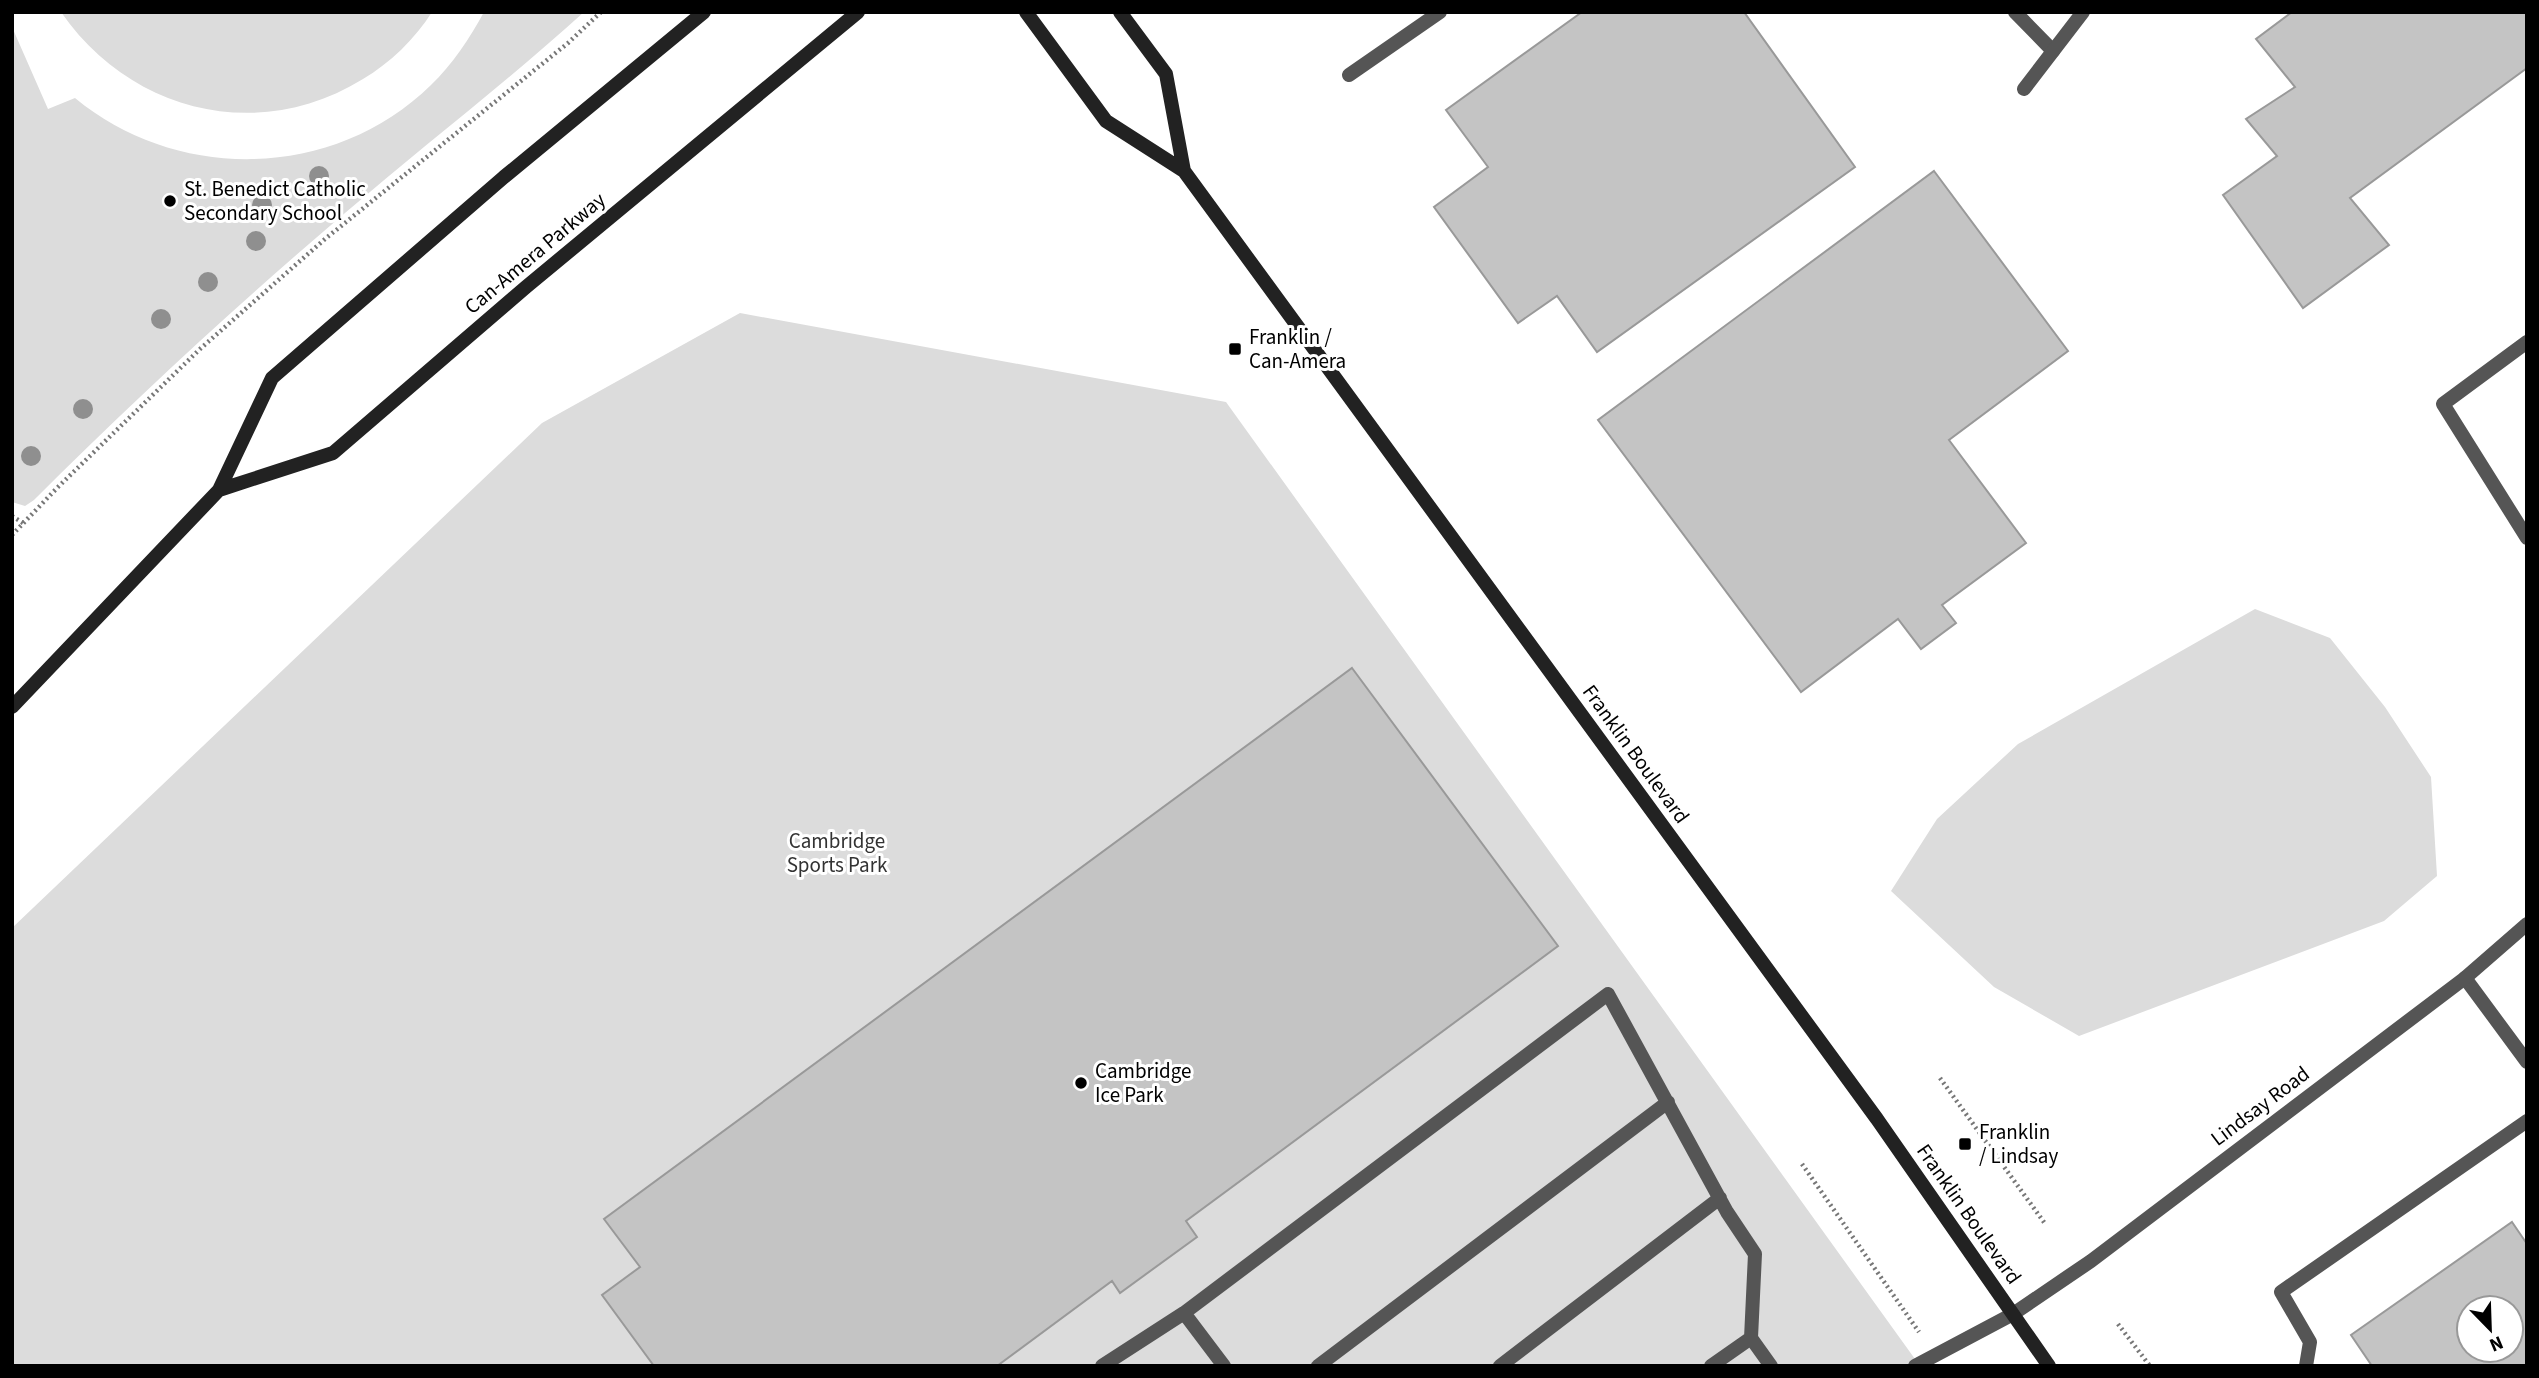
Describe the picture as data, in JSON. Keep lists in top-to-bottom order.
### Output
{
  "streets": {
    "main road": ["Can-Amera Parkway", "Franklin Boulevard"],
    "street": ["Lindsay Road"]
  },
  "crossings": [
    ["Franklin Boulevard", "Lindsay Road"]
  ],
  "parks": ["Cambridge Sports Park"],
  "places": {
    "other": ["St. Benedict Catholic Secondary School", "Cambridge Ice Park"],
    "transit": ["Franklin / Can-Amera", "Franklin / Lindsay"]
  },
  "north": "bottom right"
}
